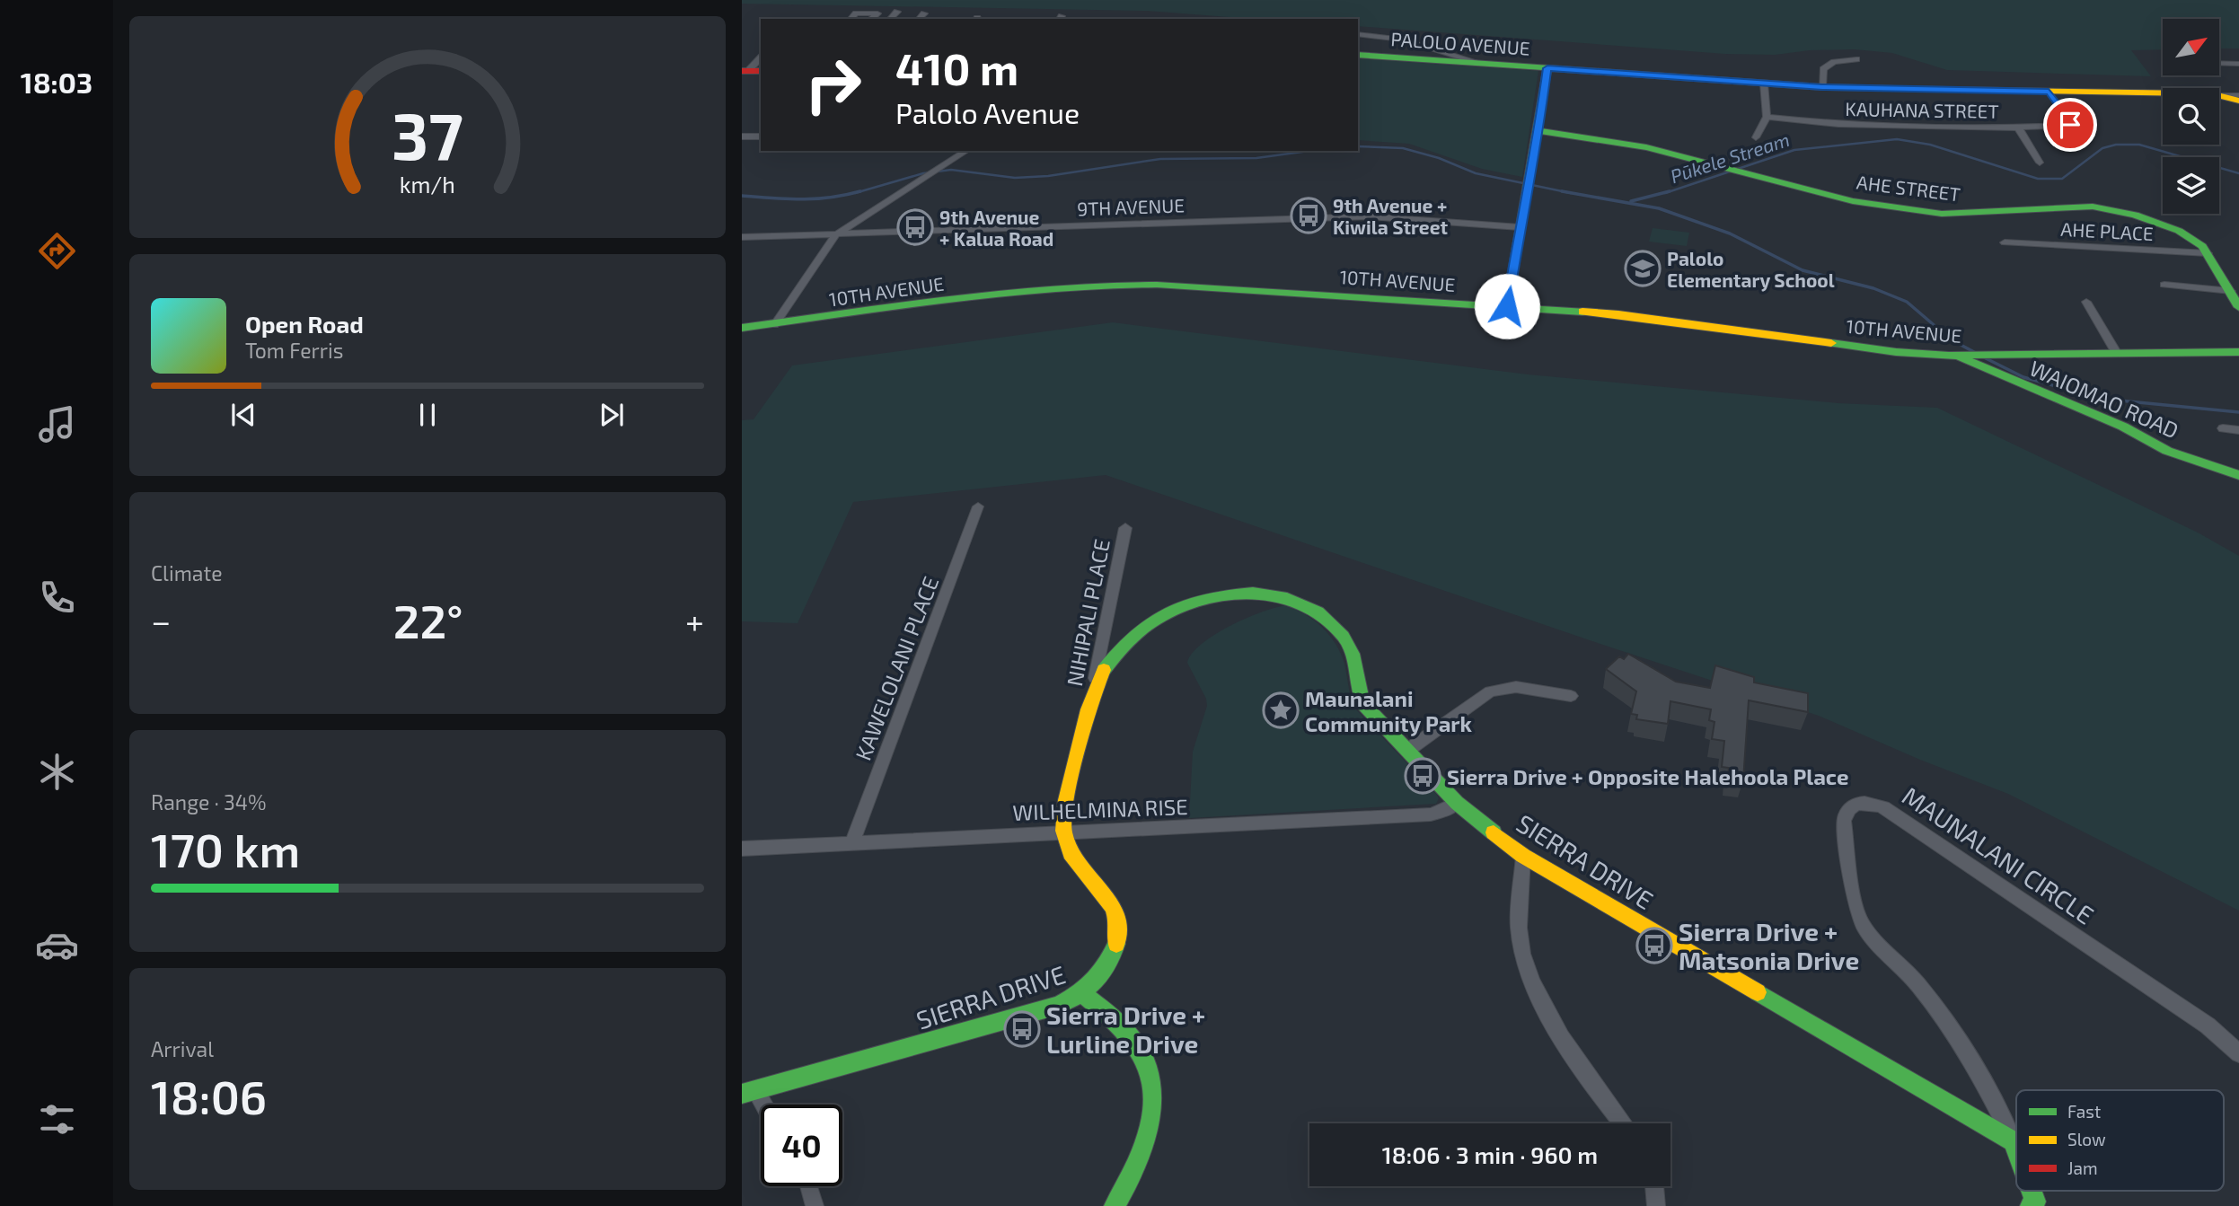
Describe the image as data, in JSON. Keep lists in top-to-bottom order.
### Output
{
  "streets": {
    "street": [
      "PALOLO AVENUE",
      "KAUHANA STREET",
      "AHE STREET",
      "9TH AVENUE",
      "AHE PLACE",
      "10TH AVENUE",
      "WAIOMAO ROAD",
      "NIHIPALI PLACE",
      "KAWELOLANI PLACE",
      "WILHELMINA RISE",
      "MAUNALANI CIRCLE",
      "SIERRA DRIVE"
    ]
  },
  "crossings": [
    ["PALOLO AVENUE", "KAUHANA STREET"],
    ["AHE STREET", "AHE PLACE"],
    ["10TH AVENUE", "WAIOMAO ROAD"],
    ["NIHIPALI PLACE", "SIERRA DRIVE"],
    ["KAWELOLANI PLACE", "WILHELMINA RISE"],
    ["WILHELMINA RISE", "SIERRA DRIVE"],
    ["MAUNALANI CIRCLE", "SIERRA DRIVE"]
  ],
  "water": ["Pūkele Stream"],
  "places": {
    "bus stop": [
      "9th Avenue + Kiwila Street",
      "9th Avenue + Kalua Road",
      "Sierra Drive + Opposite Halehoola Place",
      "Sierra Drive + Matsonia Drive",
      "Sierra Drive + Lurline Drive"
    ],
    "school or university": ["Palolo Elementary School"],
    "place": ["Maunalani Community Park"]
  },
  "legend": ["Fast", "Slow", "Jam"],
  "north": "top right",
  "page": {
    "tabs": "18:03",
    "turn": ["410 m", "Palolo Avenue"],
    "song": ["Open Road", "Tom Ferris"],
    "tile": [
      "Climate",
      ["Range · 34%", "170 km"],
      ["Arrival", "18:06"]
    ],
    "heat": ["−", "22°", "+"],
    "limit": "40",
    "trip": "18:06 · 3 min · 960 m",
    "gauge": ["37", "km/h"]
  }
}
